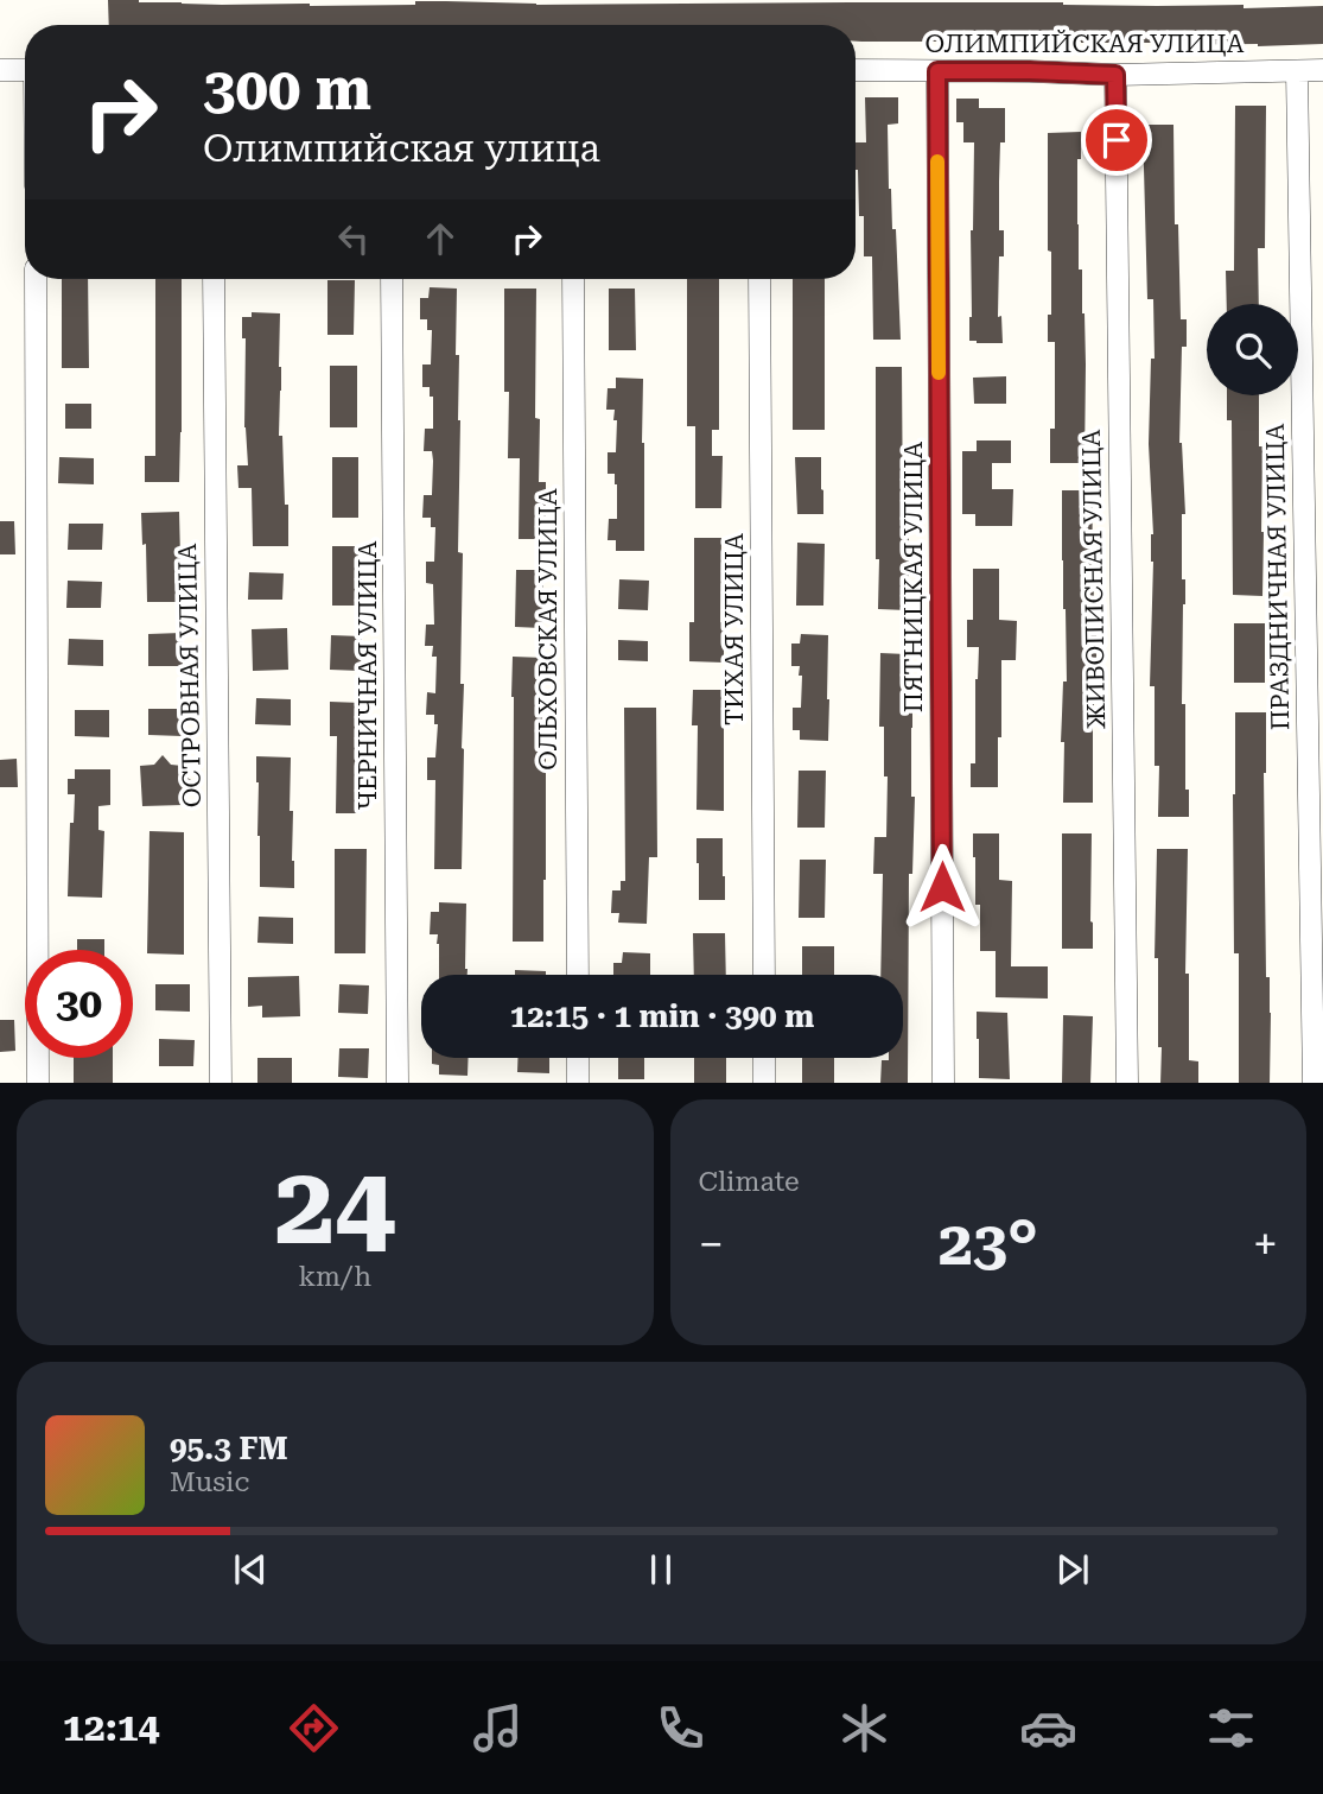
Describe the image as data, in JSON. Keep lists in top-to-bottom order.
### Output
{
  "streets": {
    "street": [
      "ОЛИМПИЙСКАЯ УЛИЦА",
      "ПЯТНИЦКАЯ УЛИЦА",
      "ПРАЗДНИЧНАЯ УЛИЦА",
      "ЖИВОПИСНАЯ УЛИЦА",
      "ОЛЬХОВСКАЯ УЛИЦА",
      "ТИХАЯ УЛИЦА",
      "ОСТРОВНАЯ УЛИЦА",
      "ЧЕРНИЧНАЯ УЛИЦА"
    ]
  },
  "crossings": [
    ["ОЛИМПИЙСКАЯ УЛИЦА", "ПЯТНИЦКАЯ УЛИЦА"],
    ["ОЛИМПИЙСКАЯ УЛИЦА", "ПРАЗДНИЧНАЯ УЛИЦА"],
    ["ОЛИМПИЙСКАЯ УЛИЦА", "ЖИВОПИСНАЯ УЛИЦА"]
  ],
  "page": {
    "turn": ["300 m", "Олимпийская улица"],
    "limit": "30",
    "trip": "12:15 · 1 min · 390 m",
    "tile": [
      ["24", "km/h"],
      "Climate"
    ],
    "heat": ["−", "23°", "+"],
    "song": ["95.3 FM", "Music"],
    "tabs": "12:14"
  }
}
